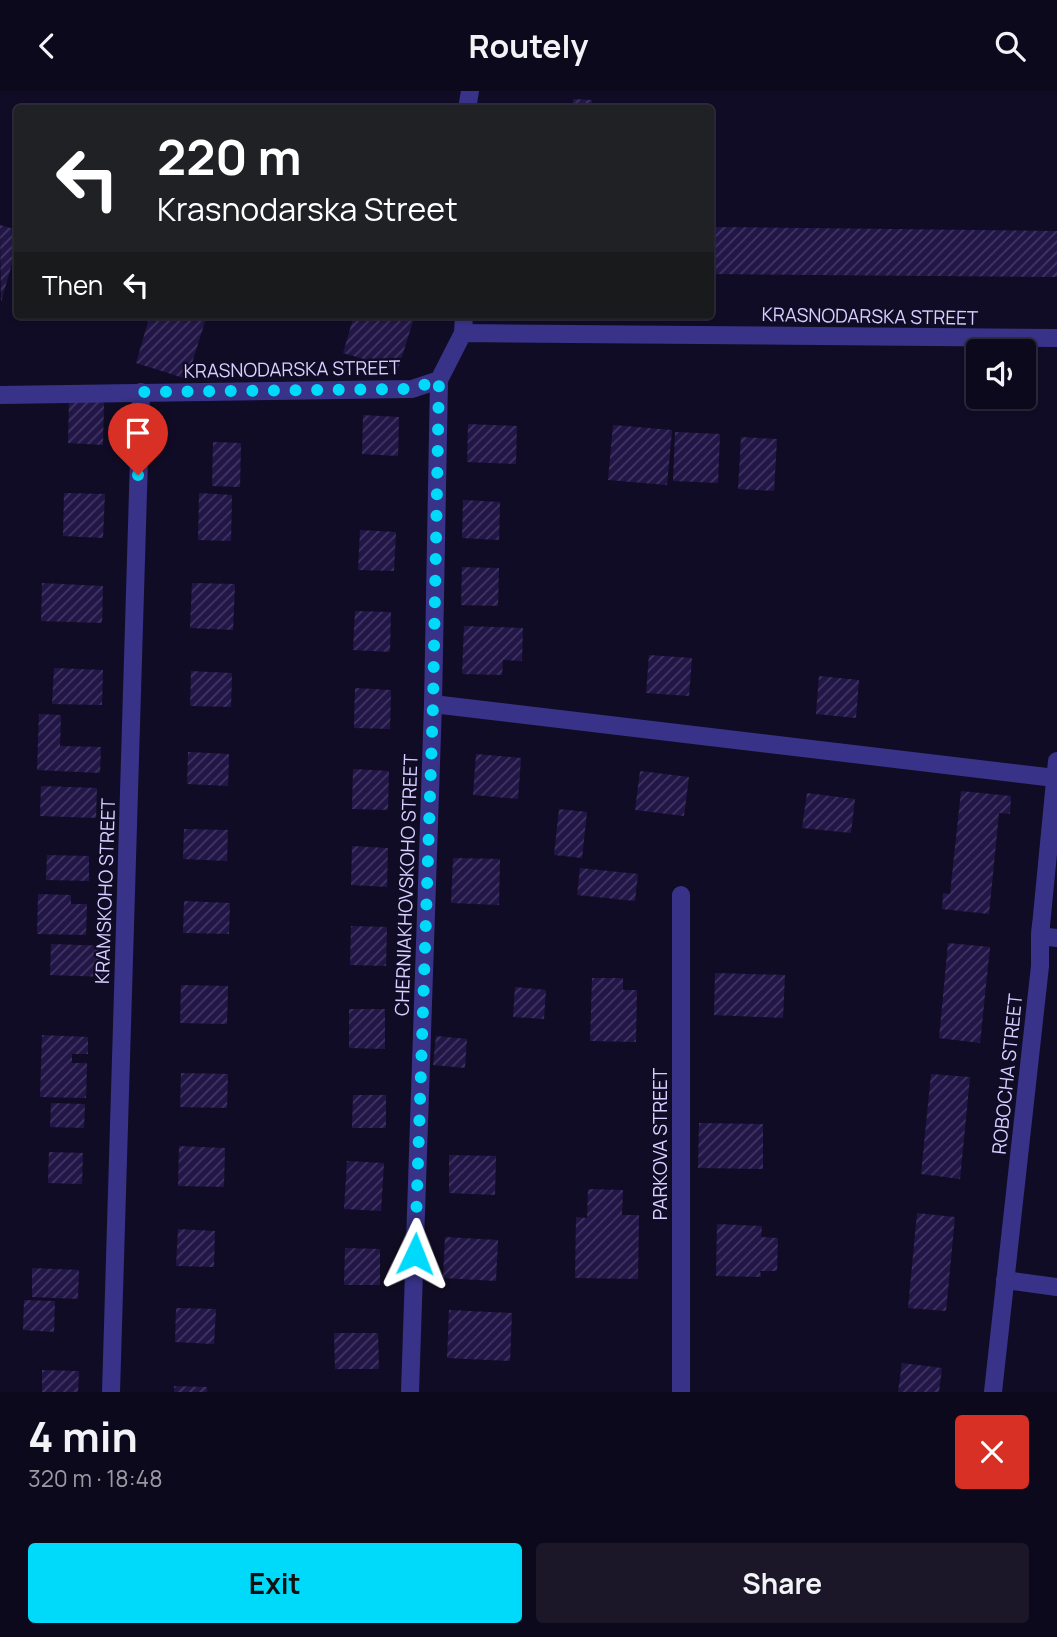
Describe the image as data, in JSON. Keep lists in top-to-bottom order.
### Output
{
  "streets": {
    "street": [
      "KRASNODARSKA STREET",
      "CHERNIAKHOVSKOHO STREET",
      "KRAMSKOHO STREET",
      "ROBOCHA STREET",
      "PARKOVA STREET"
    ]
  },
  "crossings": [
    ["KRASNODARSKA STREET", "CHERNIAKHOVSKOHO STREET"],
    ["KRASNODARSKA STREET", "KRAMSKOHO STREET"]
  ],
  "page": {
    "header": "Routely",
    "turn": ["220 m", "Krasnodarska Street"],
    "then": "Then",
    "heading": ["4 min", "320 m · 18:48"],
    "buttons": ["Exit", "Share"]
  }
}
